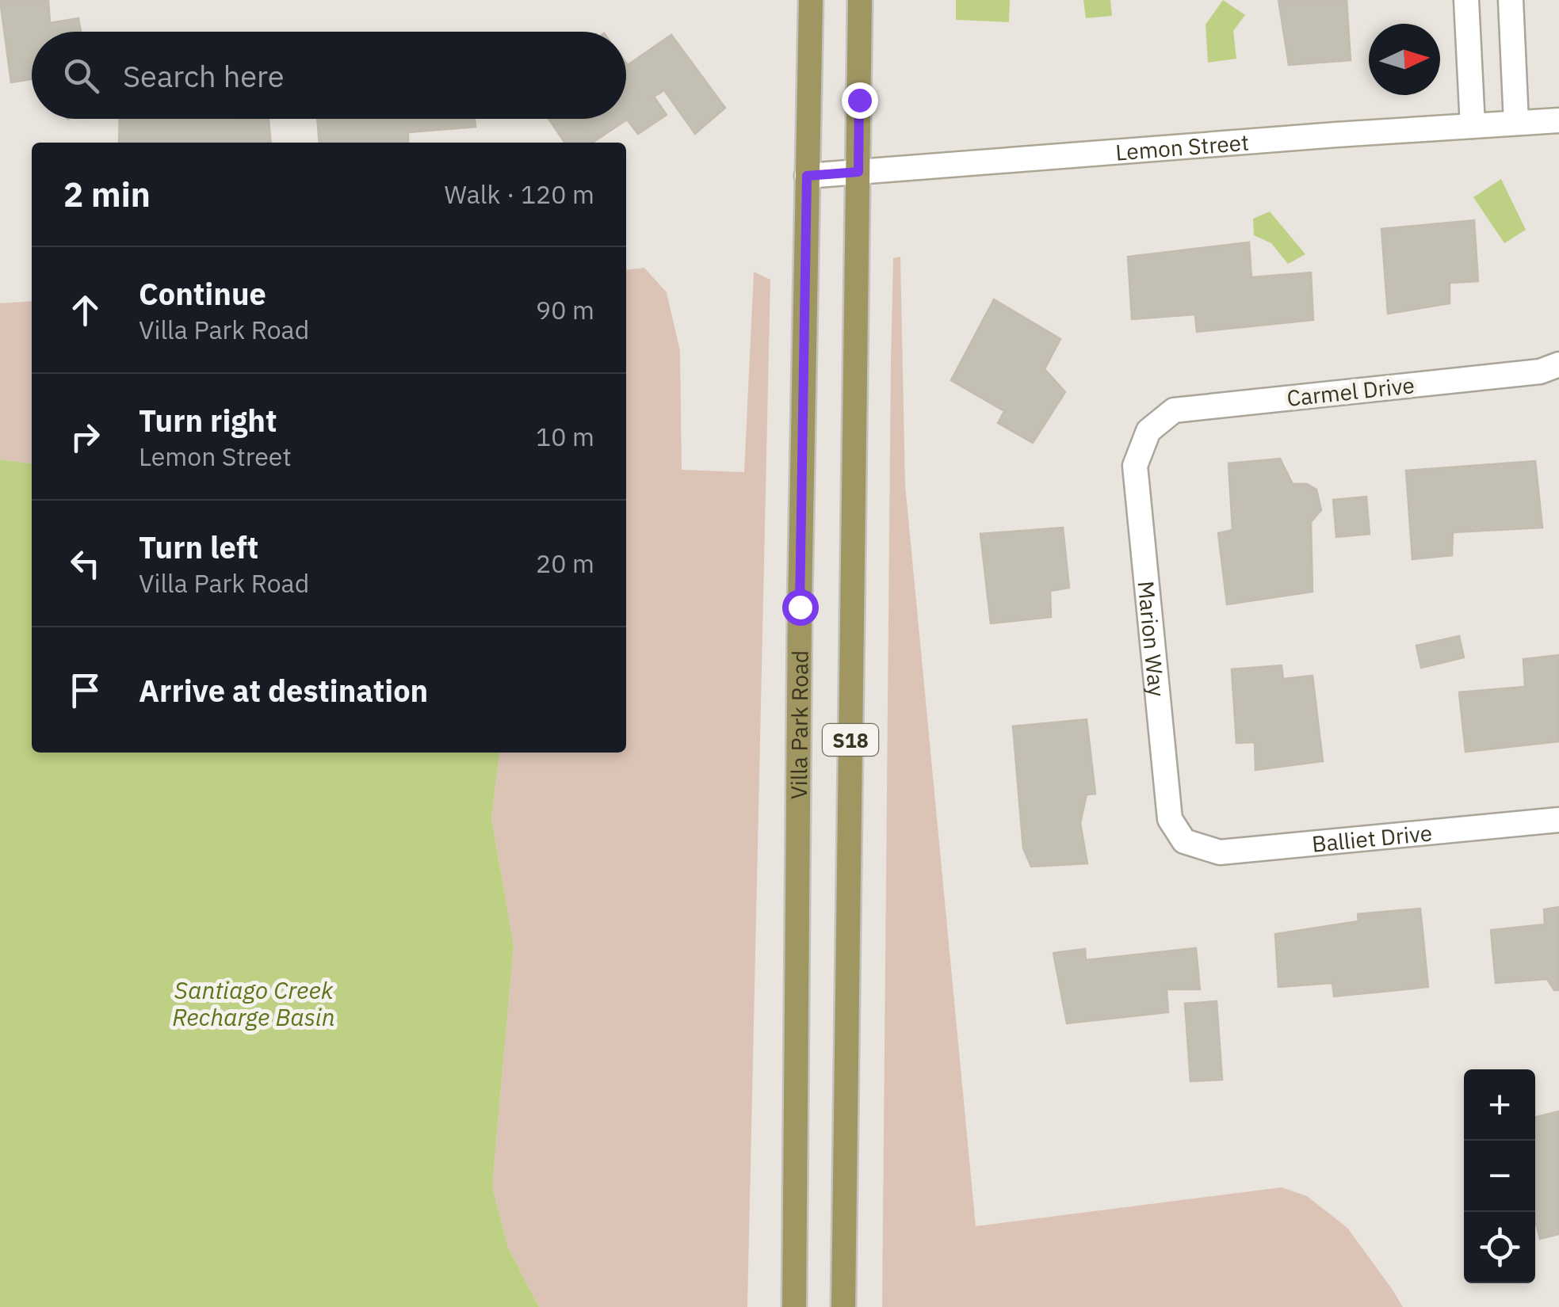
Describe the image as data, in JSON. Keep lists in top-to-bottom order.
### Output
{
  "streets": {
    "main road": ["Villa Park Road", "S18"],
    "street": [
      "Lemon Street",
      "Carmel Drive",
      "Marion Way",
      "Balliet Drive"
    ]
  },
  "crossings": [
    ["Lemon Street", "Villa Park Road"],
    ["Lemon Street", "S18"],
    ["Carmel Drive", "Marion Way"],
    ["Marion Way", "Balliet Drive"]
  ],
  "water": ["Santiago Creek Recharge Basin"],
  "north": "right",
  "page": {
    "search": "Search here",
    "heading": ["2 min", "Walk · 120 m"],
    "list": [
      ["Continue", "Villa Park Road", "90 m"],
      ["Turn right", "Lemon Street", "10 m"],
      ["Turn left", "Villa Park Road", "20 m"],
      "Arrive at destination"
    ],
    "map_buttons": ["+", "−"]
  }
}
